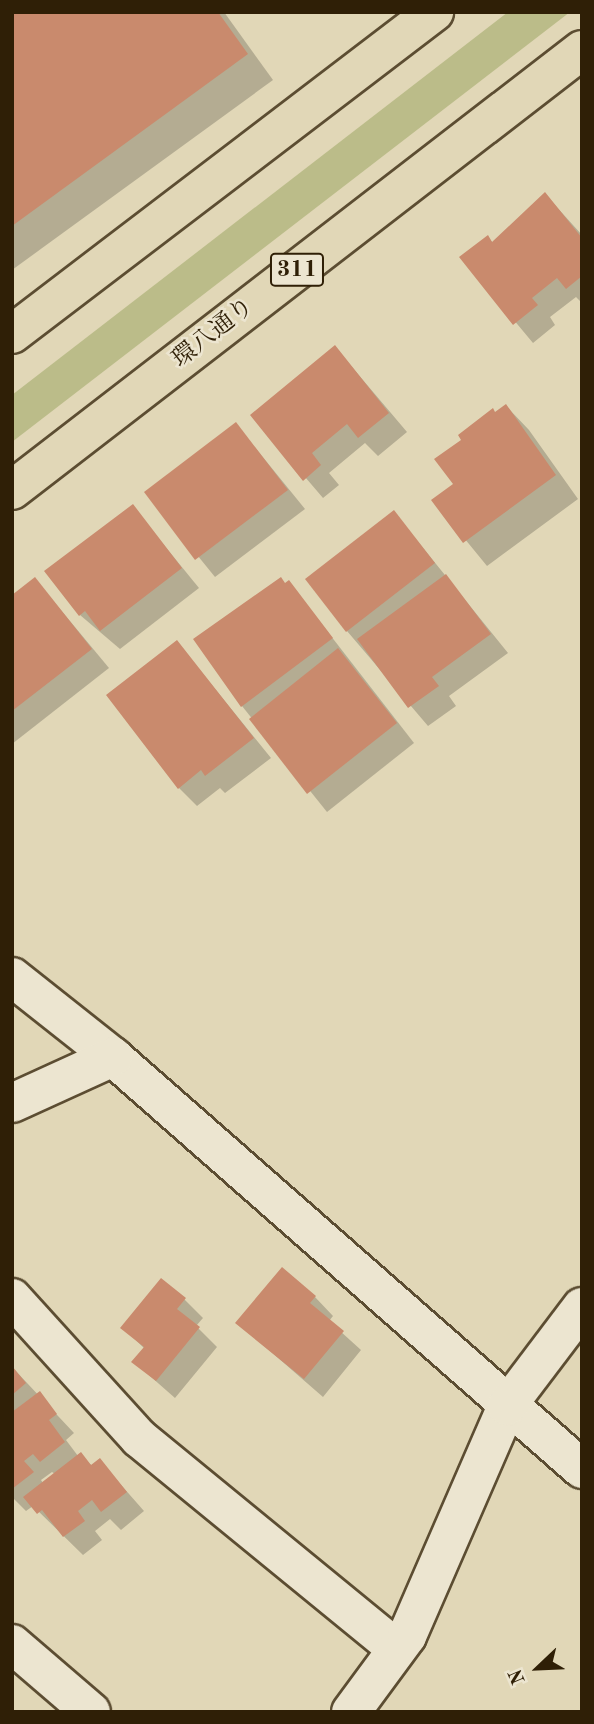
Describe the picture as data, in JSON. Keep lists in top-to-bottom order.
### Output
{
  "streets": {
    "main road": ["311", "環八通り"]
  },
  "north": "bottom left"
}
